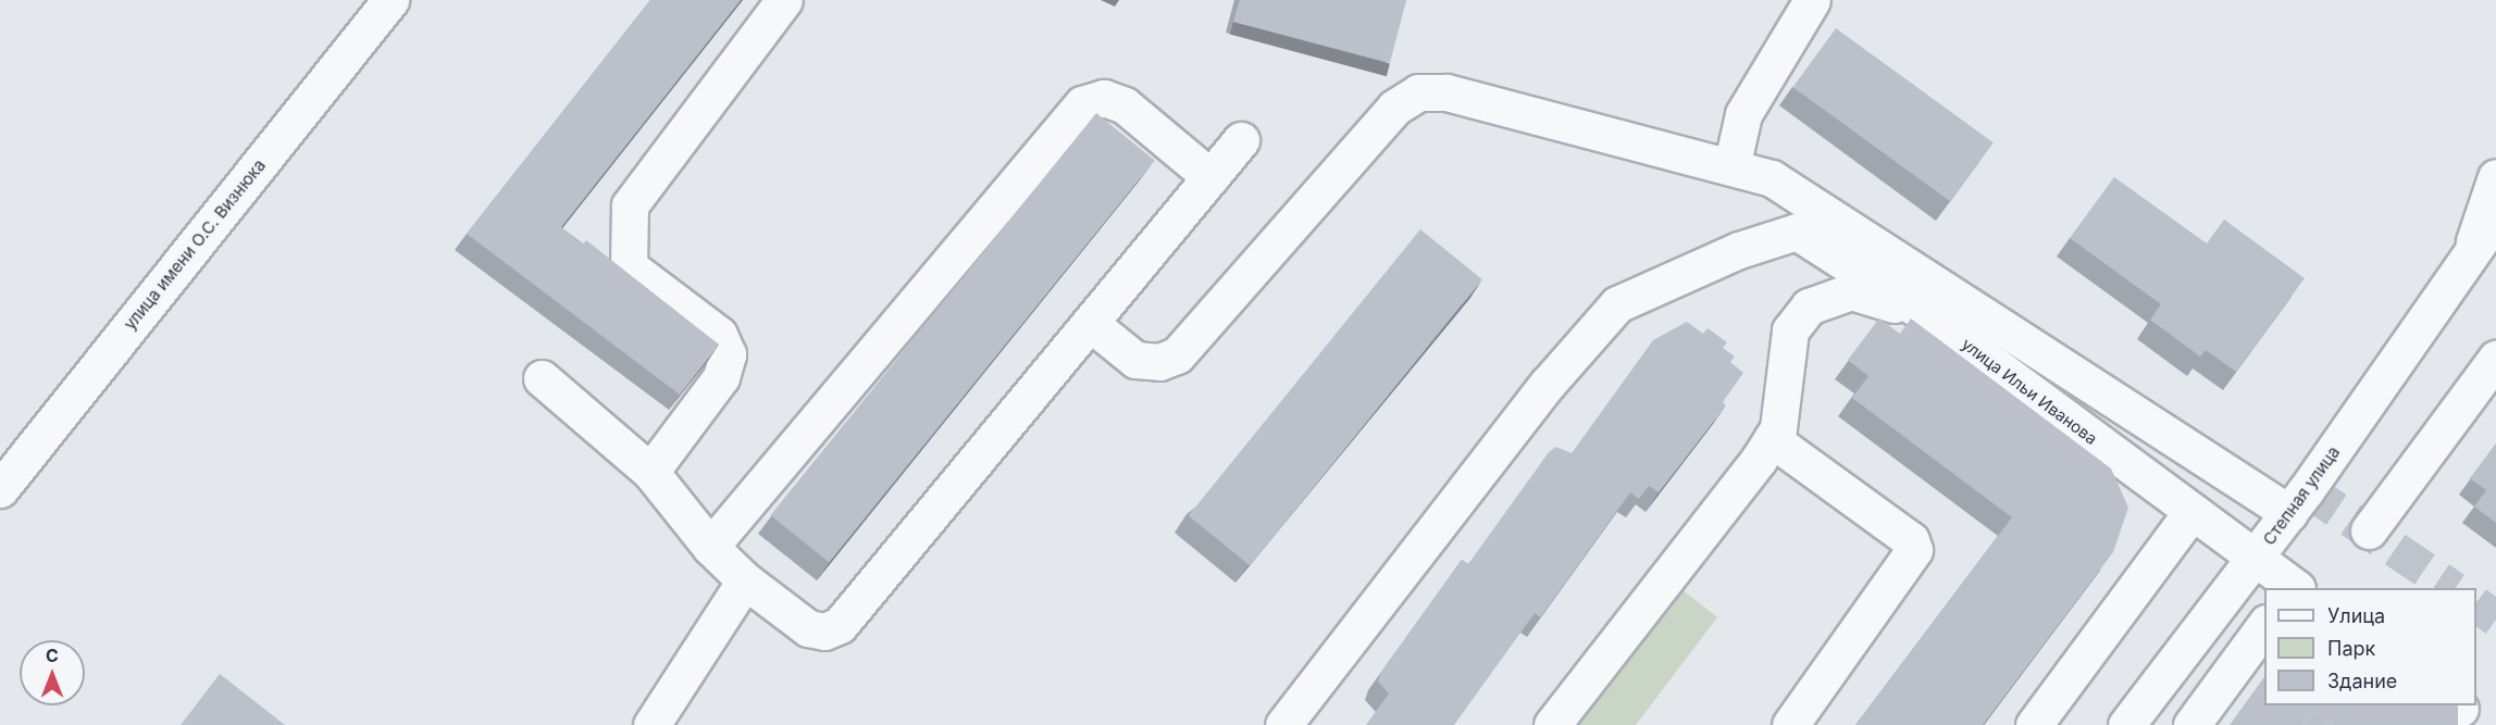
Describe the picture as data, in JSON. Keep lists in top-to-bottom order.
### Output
{
  "streets": {
    "street": ["улица имени О.С. Визнюка", "улица Ильи Иванова", "Степная улица"]
  },
  "crossings": [
    ["улица Ильи Иванова", "Степная улица"]
  ],
  "legend": ["Улица", "Парк", "Здание"],
  "north": "top"
}
